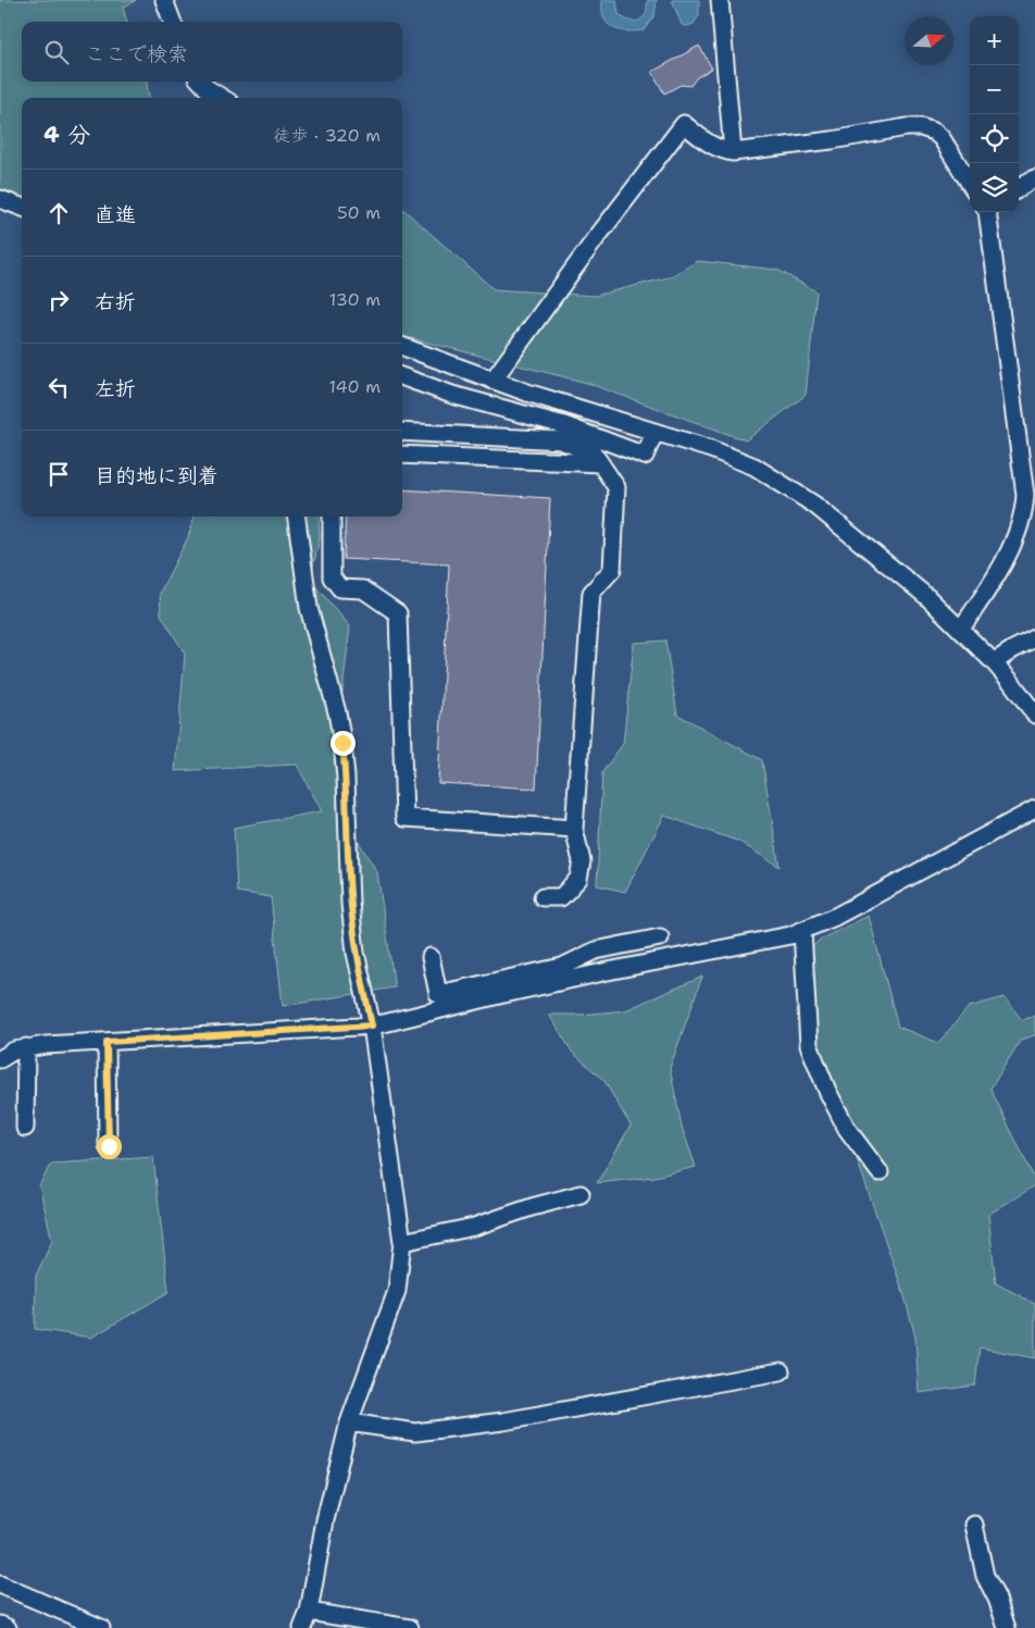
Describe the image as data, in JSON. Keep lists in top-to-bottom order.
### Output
{
  "north": "right",
  "page": {
    "map_buttons": ["+", "−"],
    "search": "ここで検索",
    "heading": ["4 分", "徒歩 · 320 m"],
    "list": [
      ["直進", "50 m"],
      ["右折", "130 m"],
      ["左折", "140 m"],
      "目的地に到着"
    ]
  }
}
